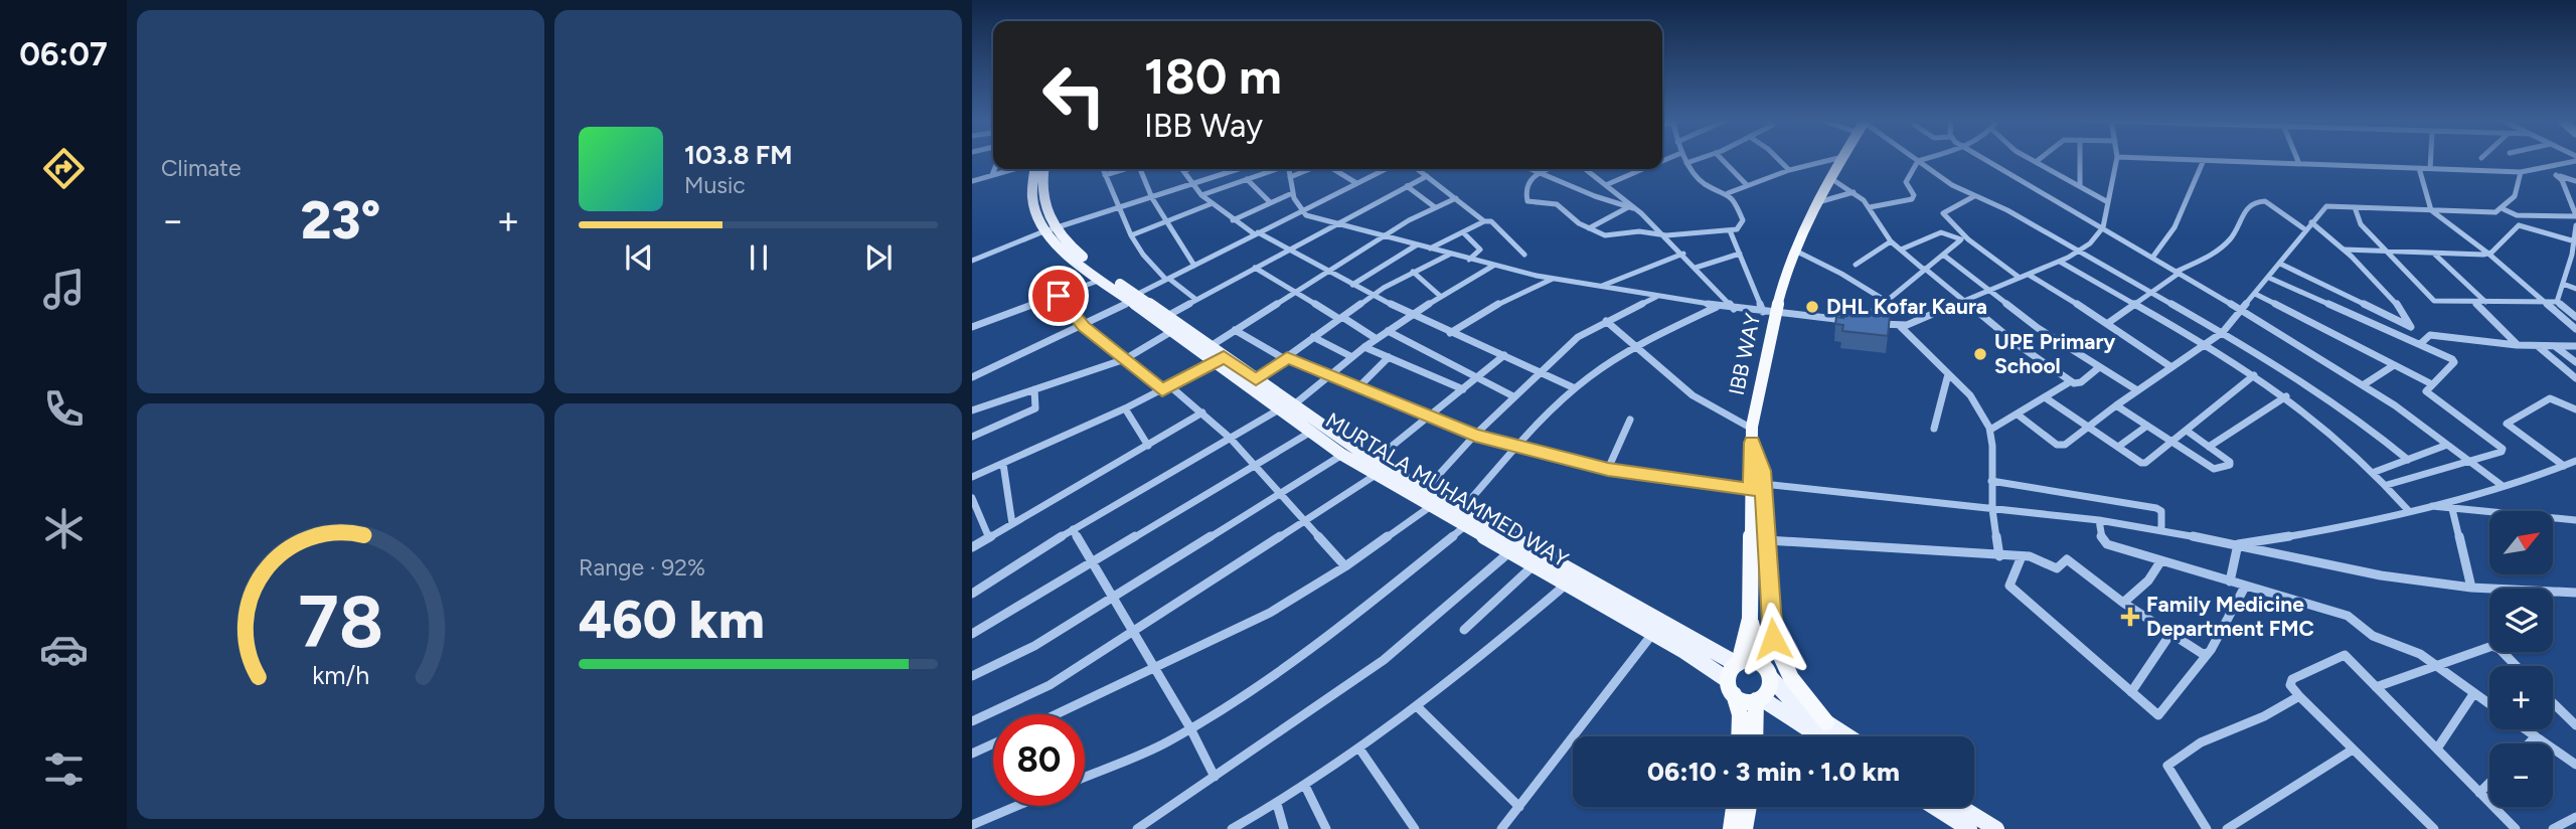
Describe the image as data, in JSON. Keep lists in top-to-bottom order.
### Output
{
  "streets": {
    "highway": ["IBB WAY"],
    "main road": ["MURTALA MUHAMMED WAY"]
  },
  "places": {
    "other": ["DHL Kofar Kaura", "UPE Primary School"],
    "health": ["Family Medicine Department FMC"]
  },
  "north": "top right",
  "page": {
    "tabs": "06:07",
    "tile": [
      "Climate",
      ["Range · 92%", "460 km"]
    ],
    "turn": ["180 m", "IBB Way"],
    "song": ["103.8 FM", "Music"],
    "heat": ["−", "23°", "+"],
    "map_buttons": ["+", "−"],
    "limit": "80",
    "trip": "06:10 · 3 min · 1.0 km",
    "gauge": ["78", "km/h"]
  }
}
